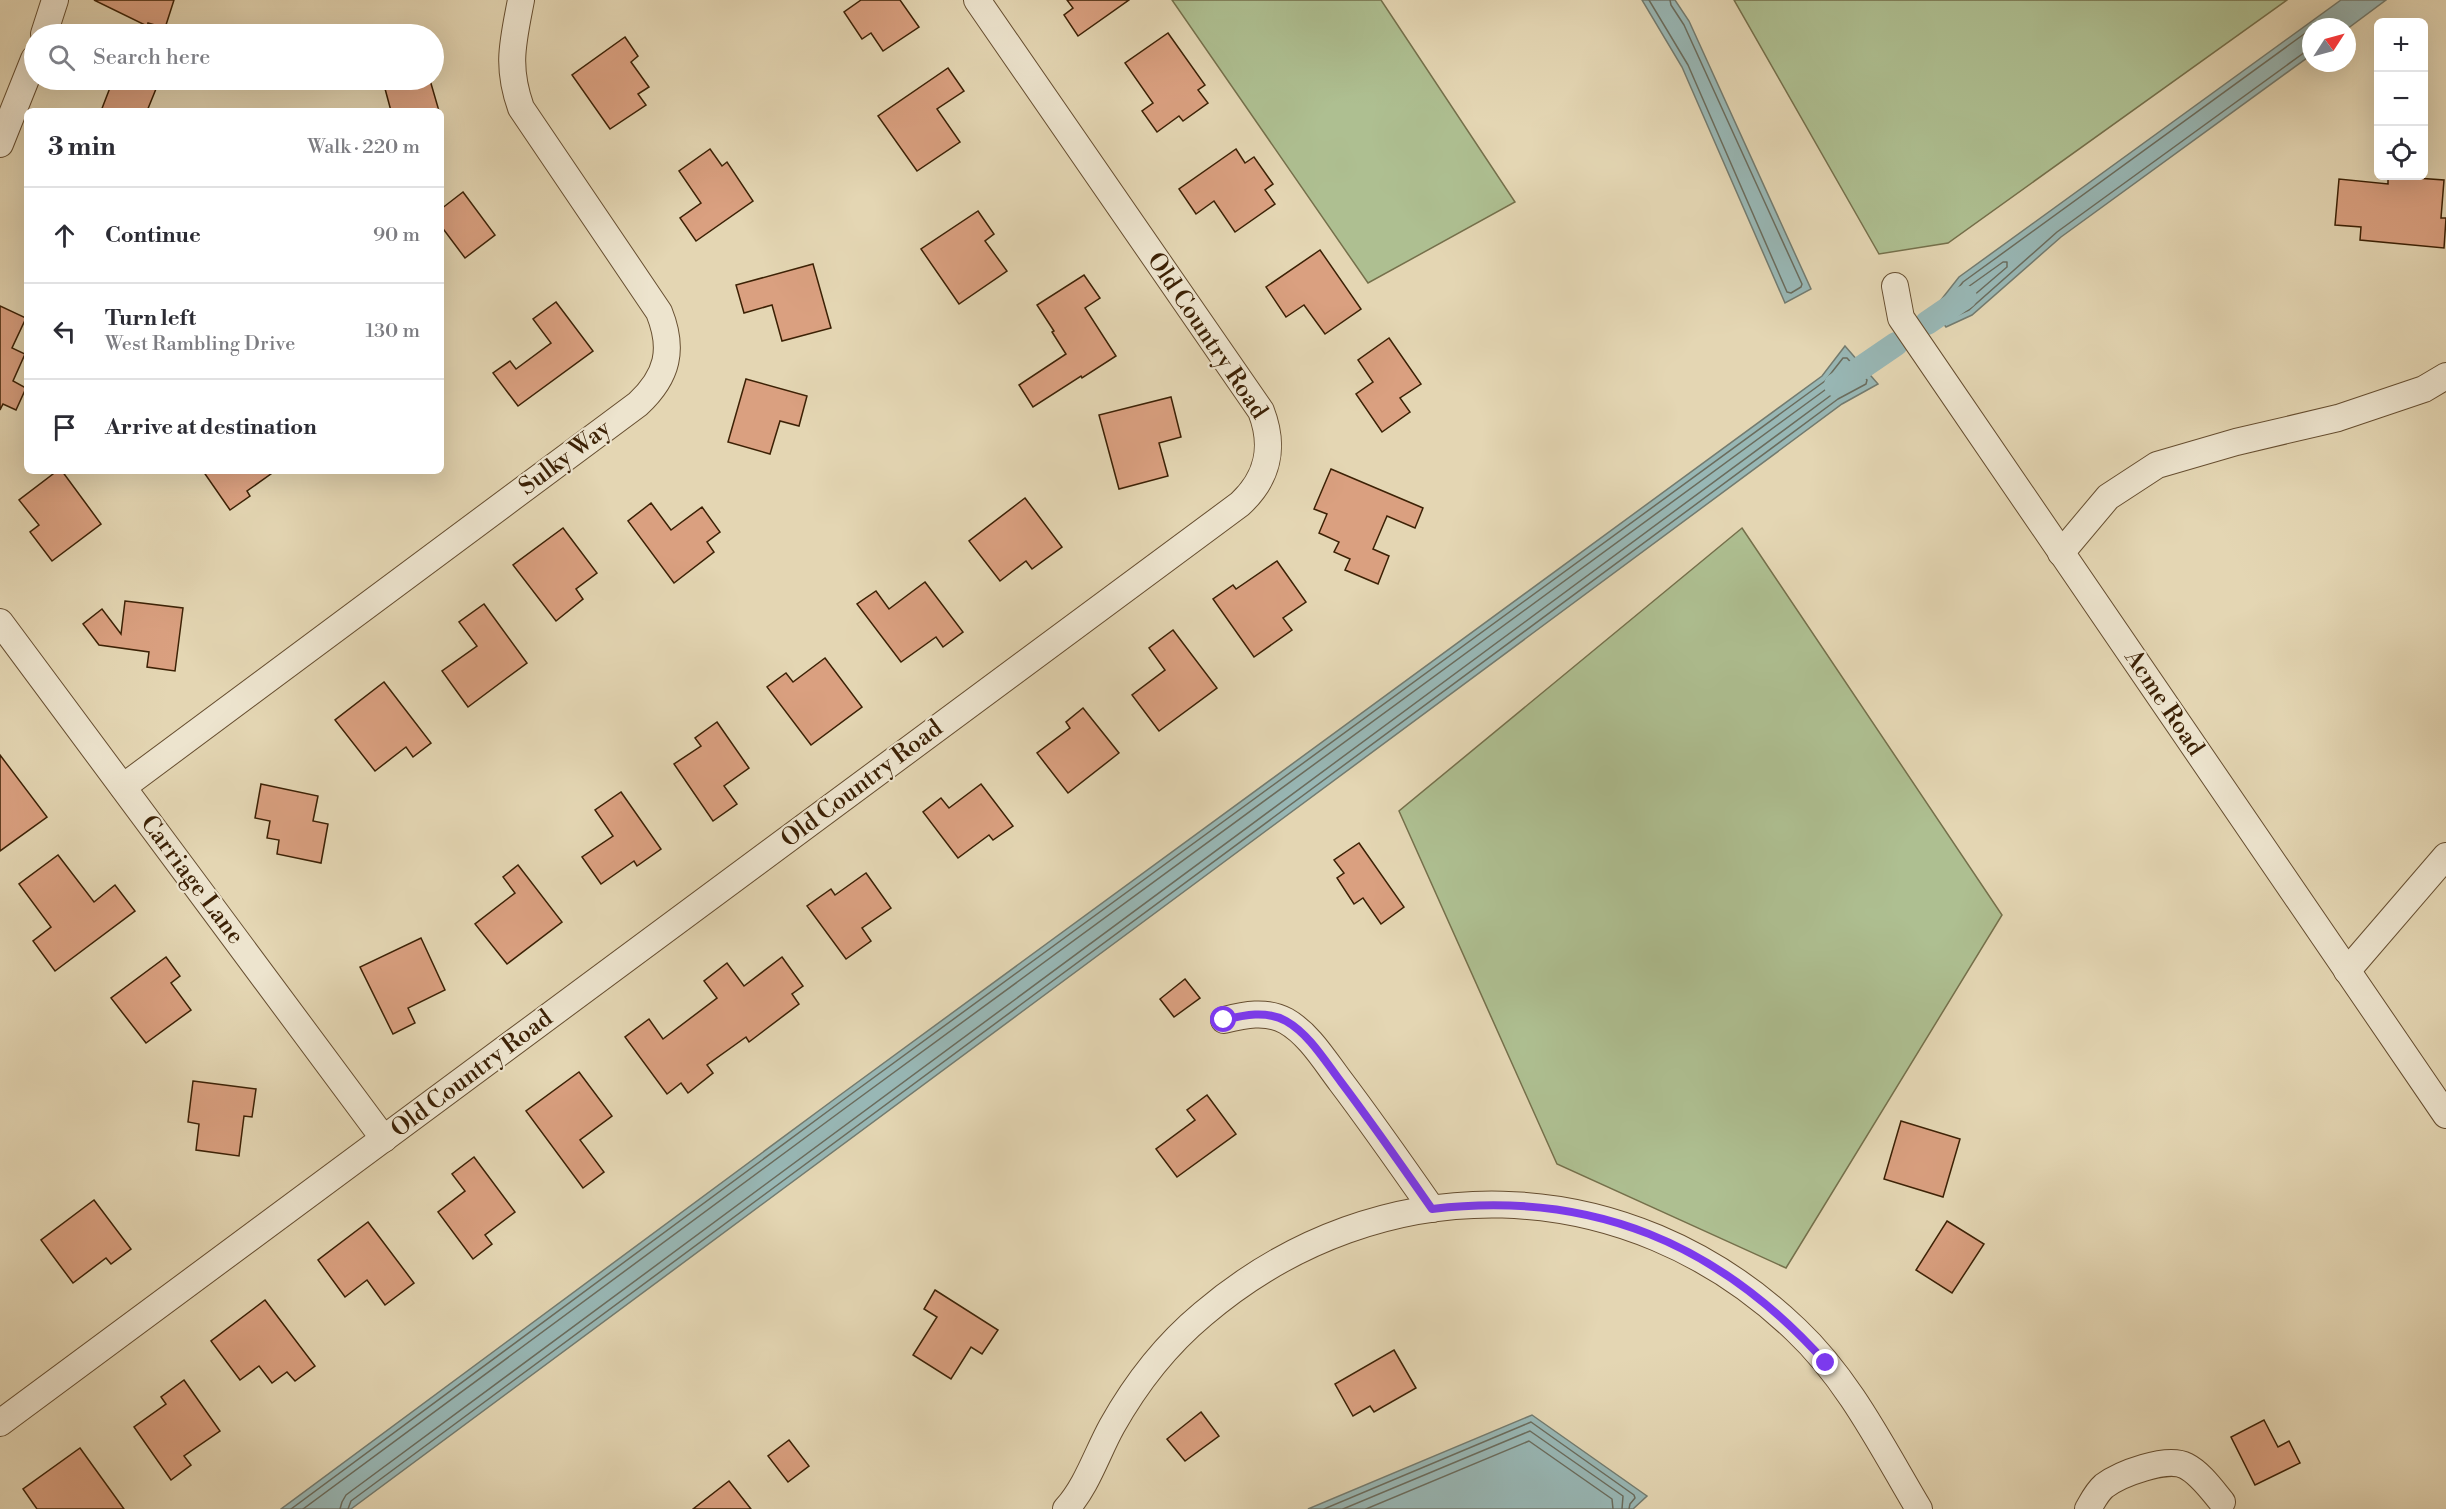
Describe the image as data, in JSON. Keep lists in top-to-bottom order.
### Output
{
  "streets": {
    "street": [
      "Old Country Road",
      "Sulky Way",
      "Acme Road",
      "Carriage Lane"
    ]
  },
  "crossings": [
    ["Old Country Road", "Carriage Lane"],
    ["Sulky Way", "Carriage Lane"]
  ],
  "north": "top right",
  "page": {
    "map_buttons": ["+", "−"],
    "search": "Search here",
    "heading": ["3 min", "Walk · 220 m"],
    "list": [
      ["Continue", "90 m"],
      ["Turn left", "West Rambling Drive", "130 m"],
      "Arrive at destination"
    ]
  }
}
